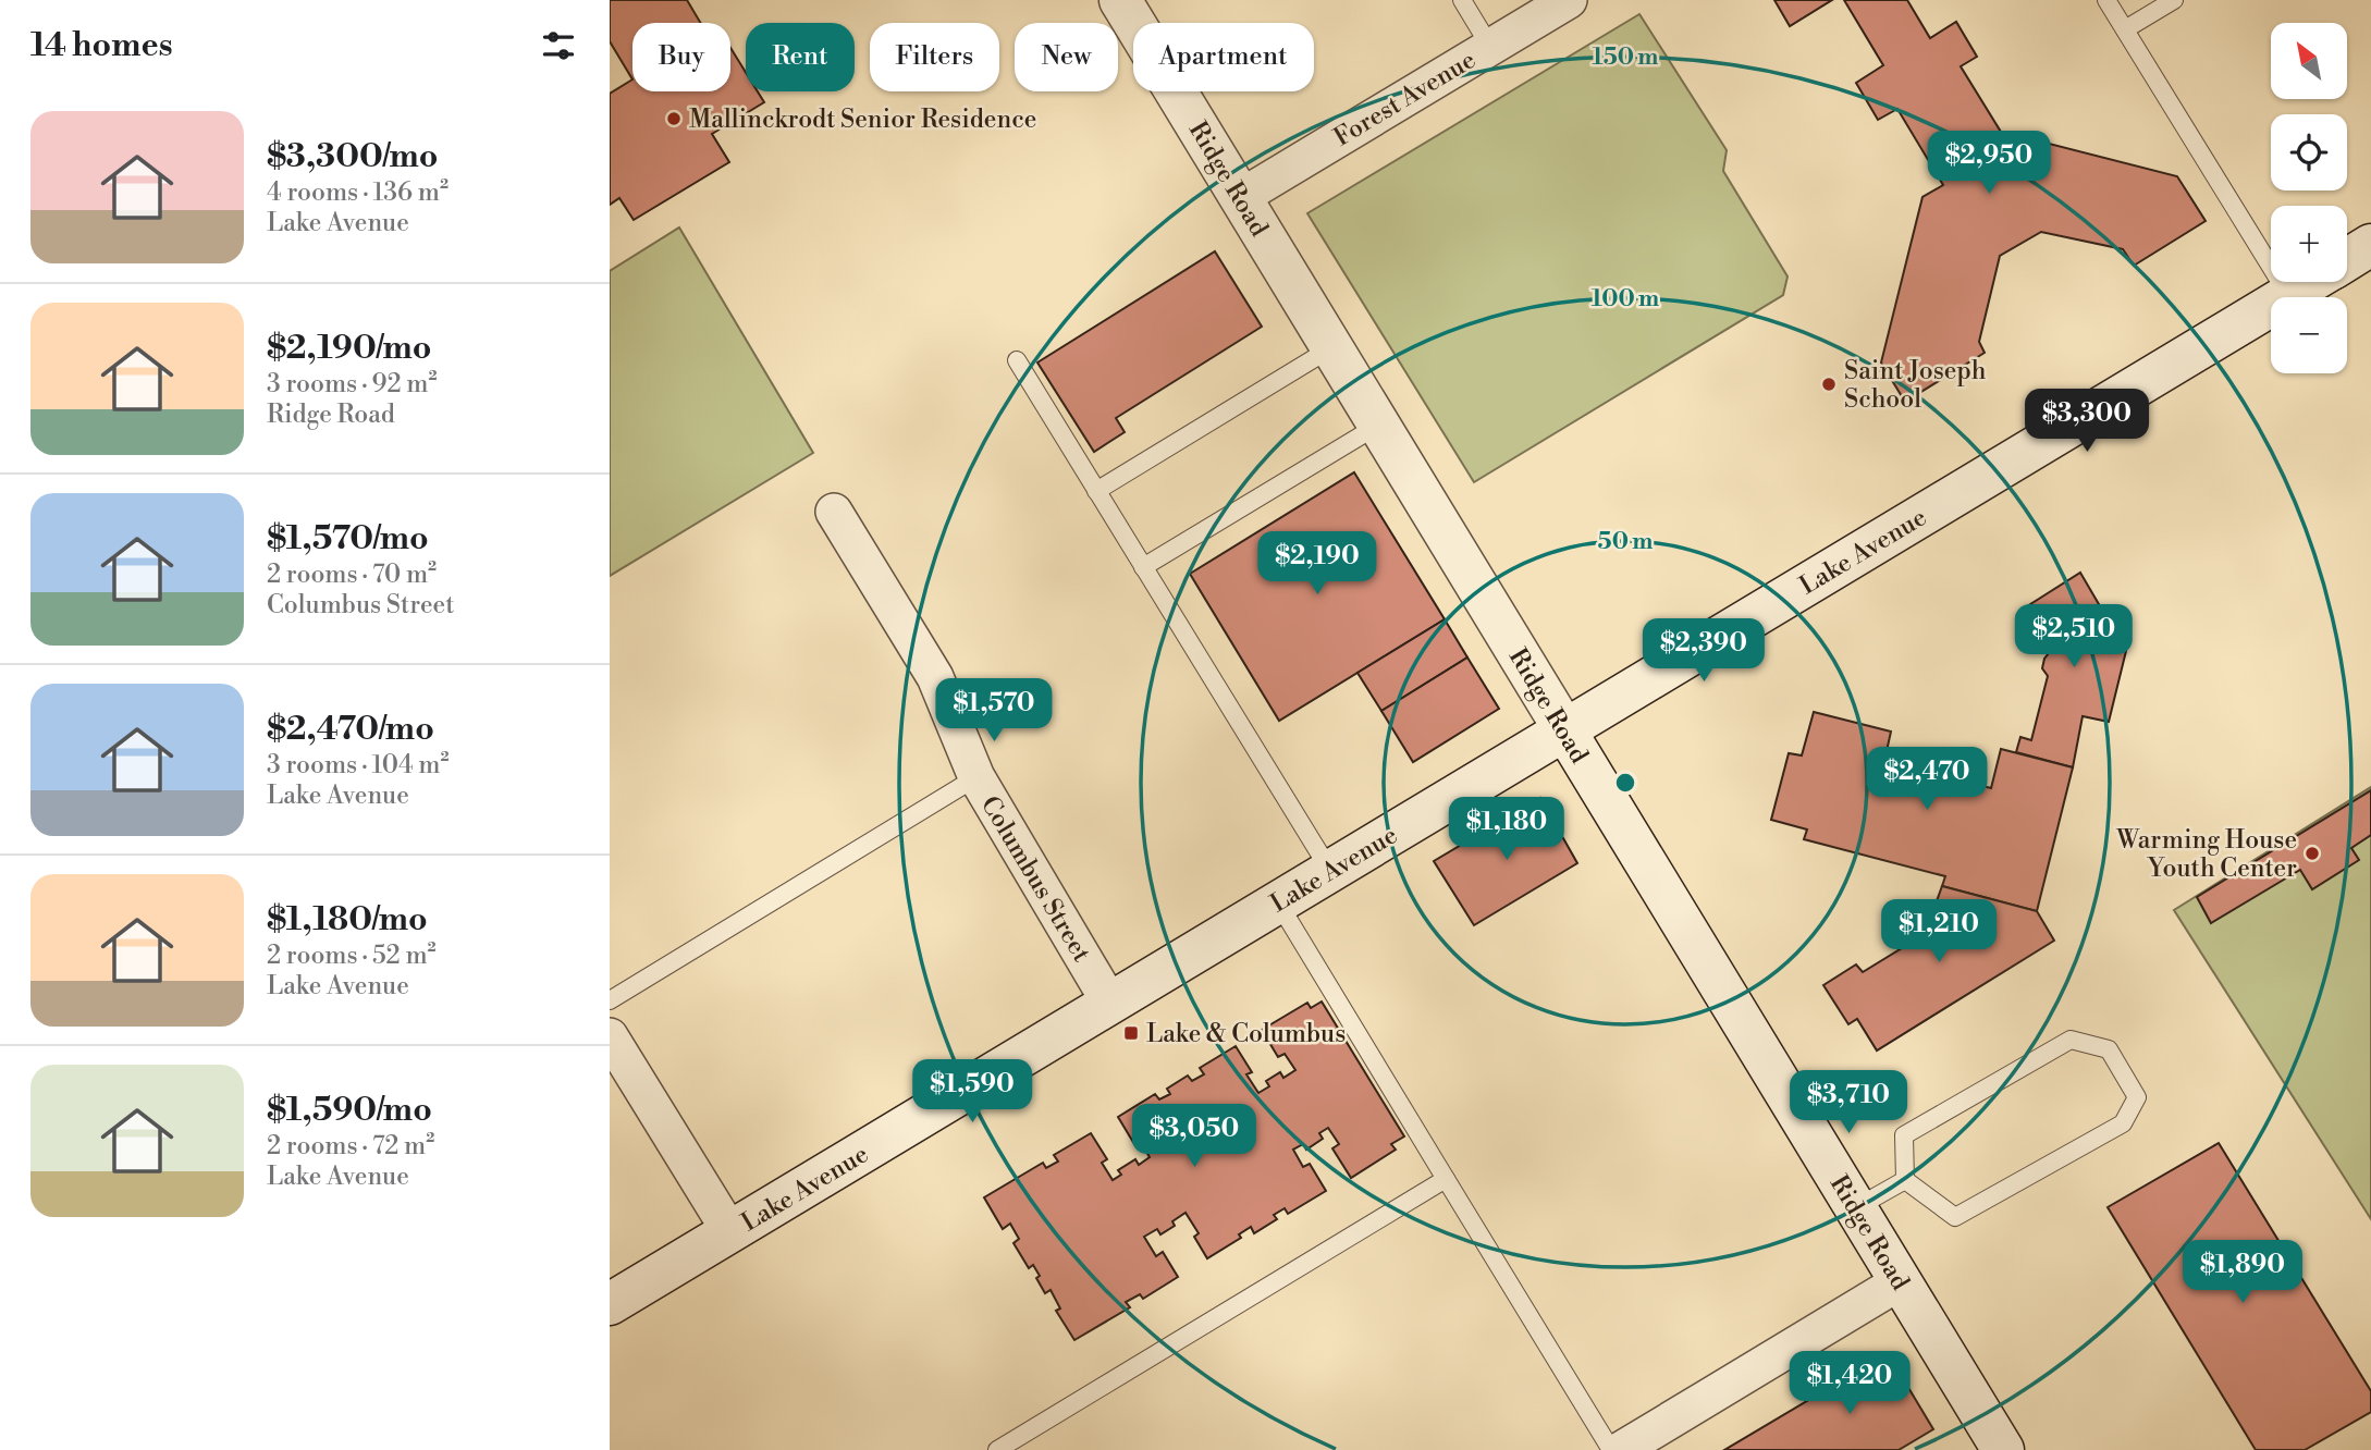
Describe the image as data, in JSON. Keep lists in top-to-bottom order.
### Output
{
  "streets": {
    "main road": ["Ridge Road", "Lake Avenue"],
    "street": ["Forest Avenue", "Columbus Street"]
  },
  "crossings": [
    ["Forest Avenue", "Ridge Road"],
    ["Ridge Road", "Lake Avenue"],
    ["Lake Avenue", "Columbus Street"]
  ],
  "places": {
    "other": ["Mallinckrodt Senior Residence", "Saint Joseph School", "Warming House Youth Center"],
    "transit": ["Lake & Columbus"]
  },
  "north": "top left",
  "page": {
    "heading": "14 homes",
    "map_buttons": ["+", "−"],
    "chip": [
      "Buy",
      "Rent",
      "Filters",
      "New",
      "Apartment"
    ],
    "list": [
      {
        "name": "$3,300/mo",
        "note": "4 rooms · 136 m² · Lake Avenue"
      },
      {
        "name": "$2,190/mo",
        "note": "3 rooms · 92 m² · Ridge Road"
      },
      {
        "name": "$1,570/mo",
        "note": "2 rooms · 70 m² · Columbus Street"
      },
      {
        "name": "$2,470/mo",
        "note": "3 rooms · 104 m² · Lake Avenue"
      },
      {
        "name": "$1,180/mo",
        "note": "2 rooms · 52 m² · Lake Avenue"
      },
      {
        "name": "$1,590/mo",
        "note": "2 rooms · 72 m² · Lake Avenue"
      }
    ],
    "price": [
      "$2,950",
      "$3,300",
      "$2,190",
      "$2,510",
      "$2,390",
      "$1,570",
      "$2,470",
      "$1,180",
      "$1,210",
      "$1,590",
      "$3,710",
      "$3,050",
      "$1,890",
      "$1,420"
    ]
  },
  "rings": ["150 m", "100 m", "50 m"]
}
